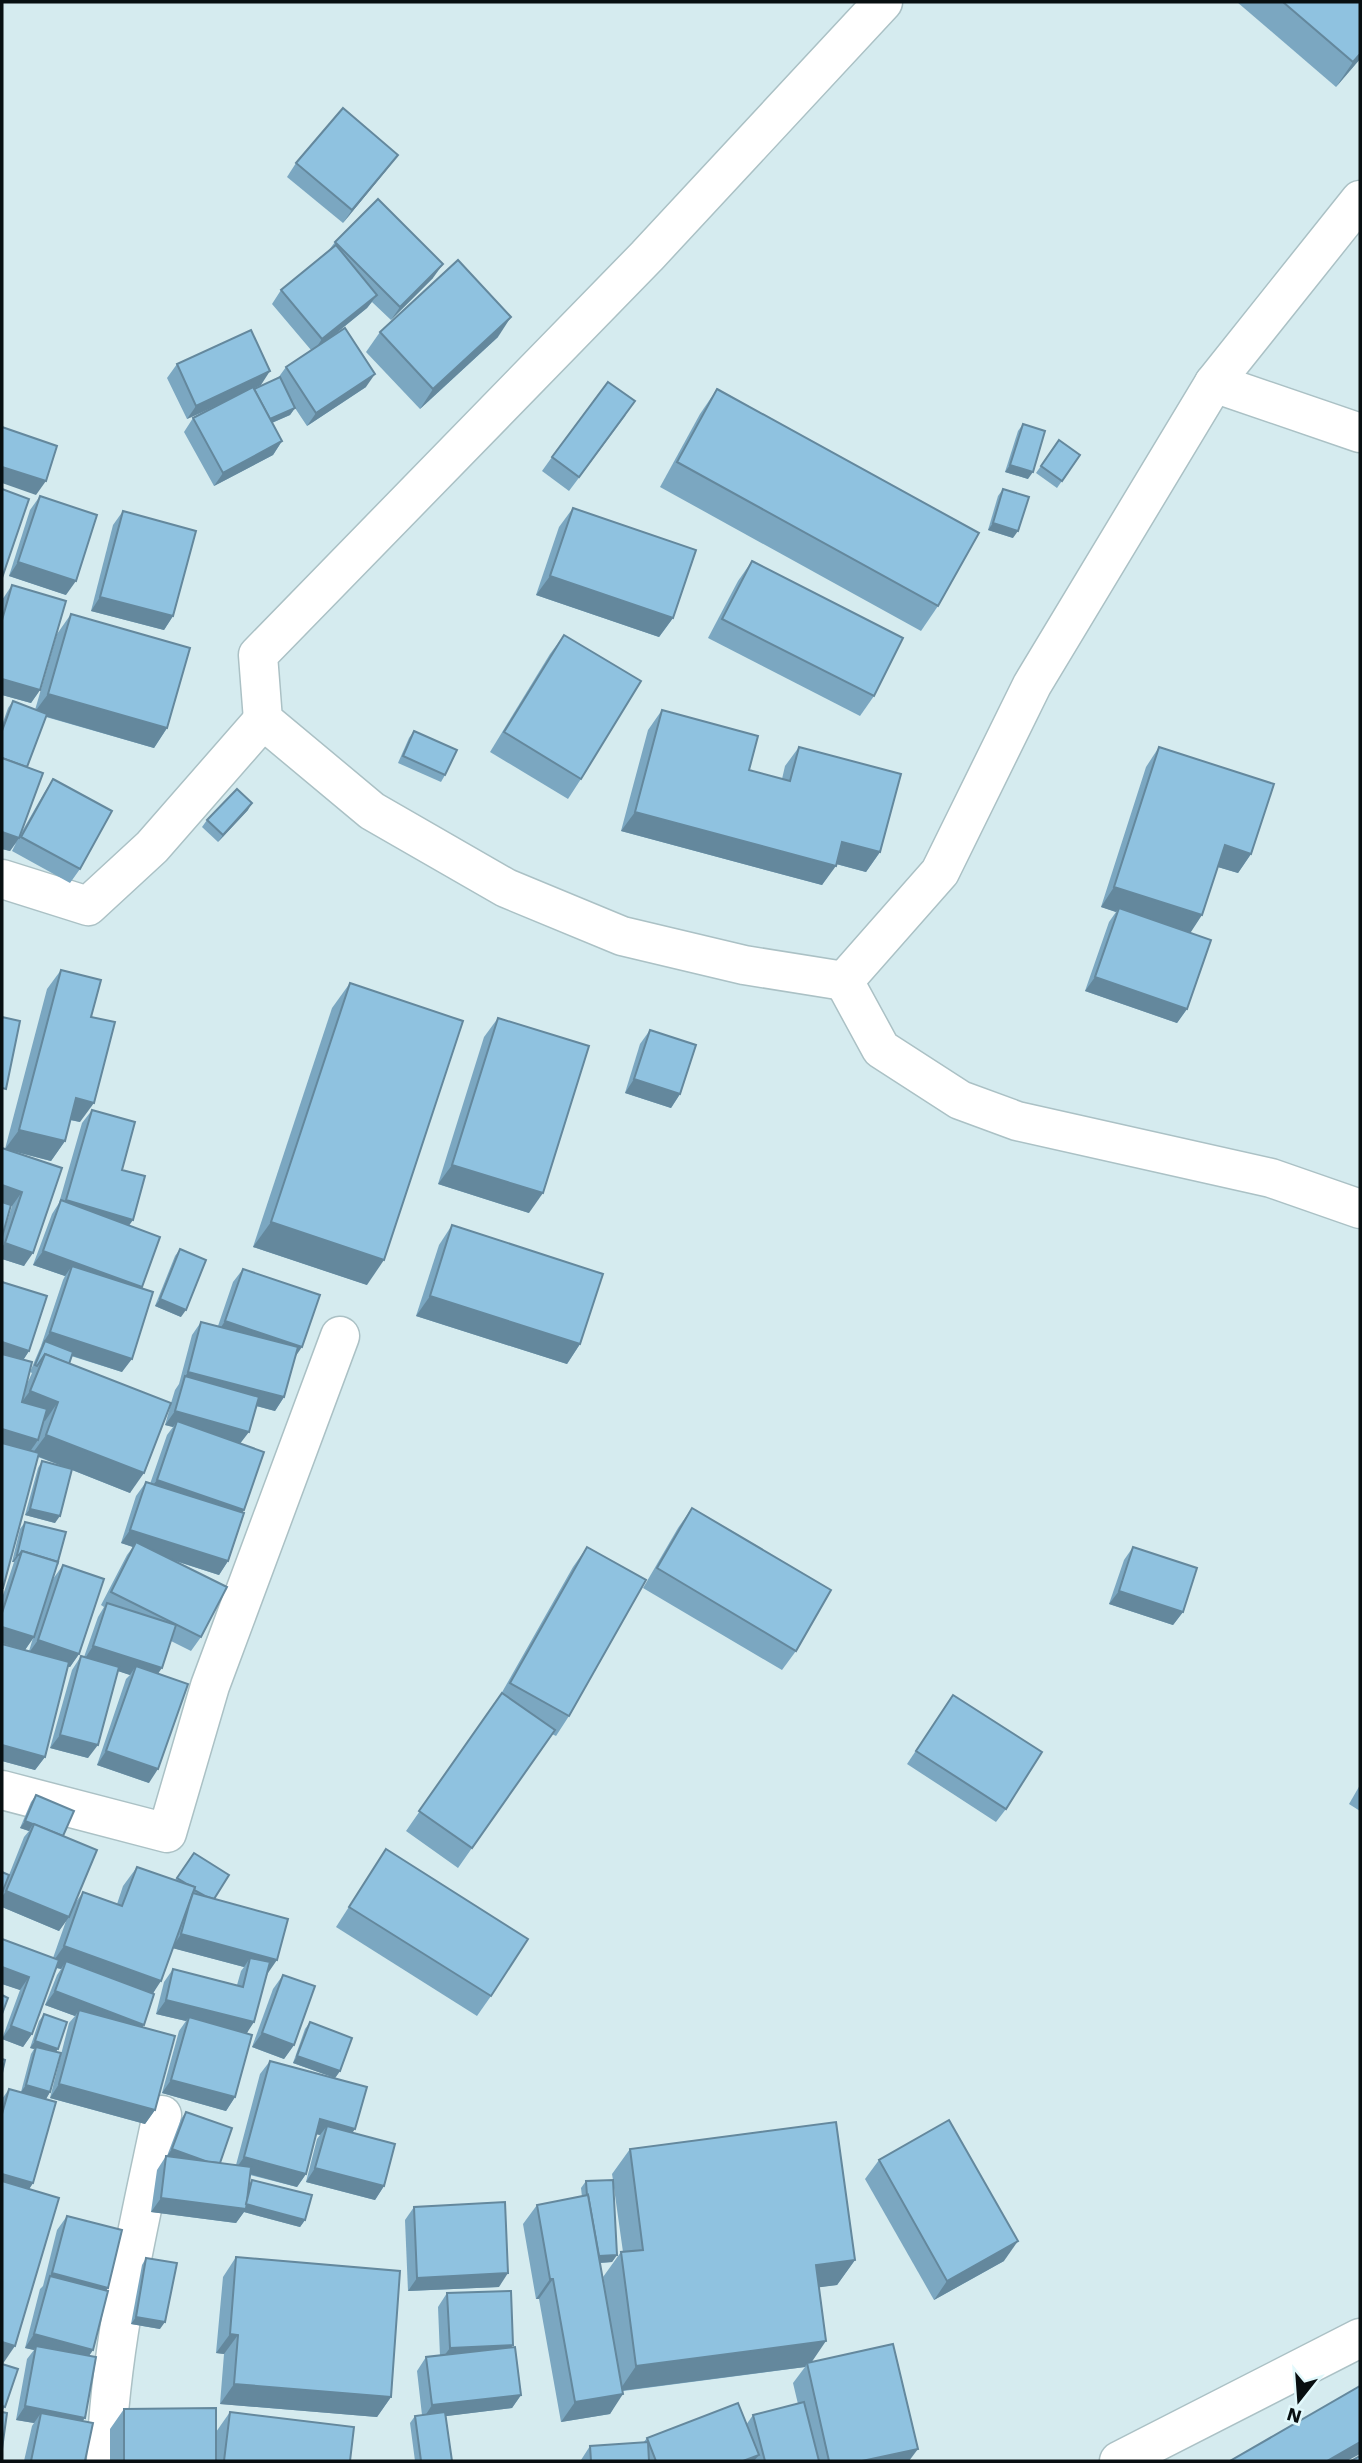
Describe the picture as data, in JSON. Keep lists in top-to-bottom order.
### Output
{
  "north": "bottom"
}
